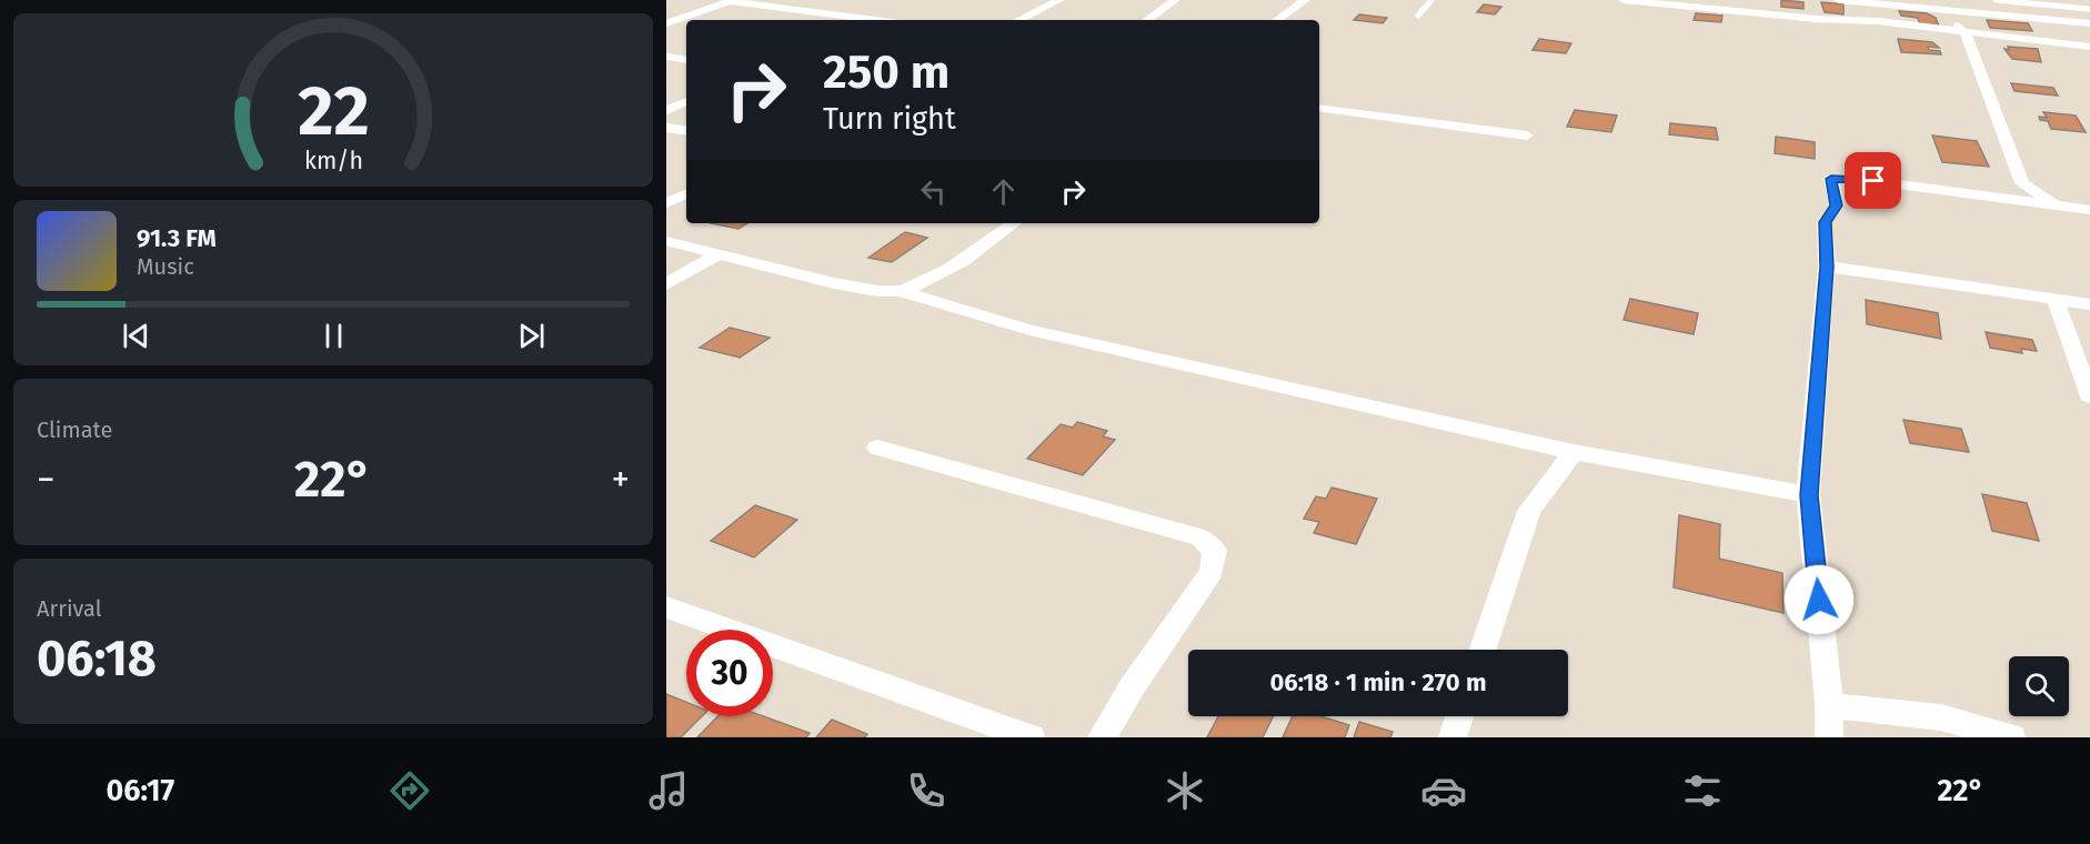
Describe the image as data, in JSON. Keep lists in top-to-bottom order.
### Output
{
  "page": {
    "turn": ["250 m", "Turn right"],
    "song": ["91.3 FM", "Music"],
    "tile": [
      "Climate",
      ["Arrival", "06:18"]
    ],
    "heat": ["−", "22°", "+"],
    "limit": "30",
    "trip": "06:18 · 1 min · 270 m",
    "tabs": ["06:17", "22°"],
    "gauge": ["22", "km/h"]
  }
}
